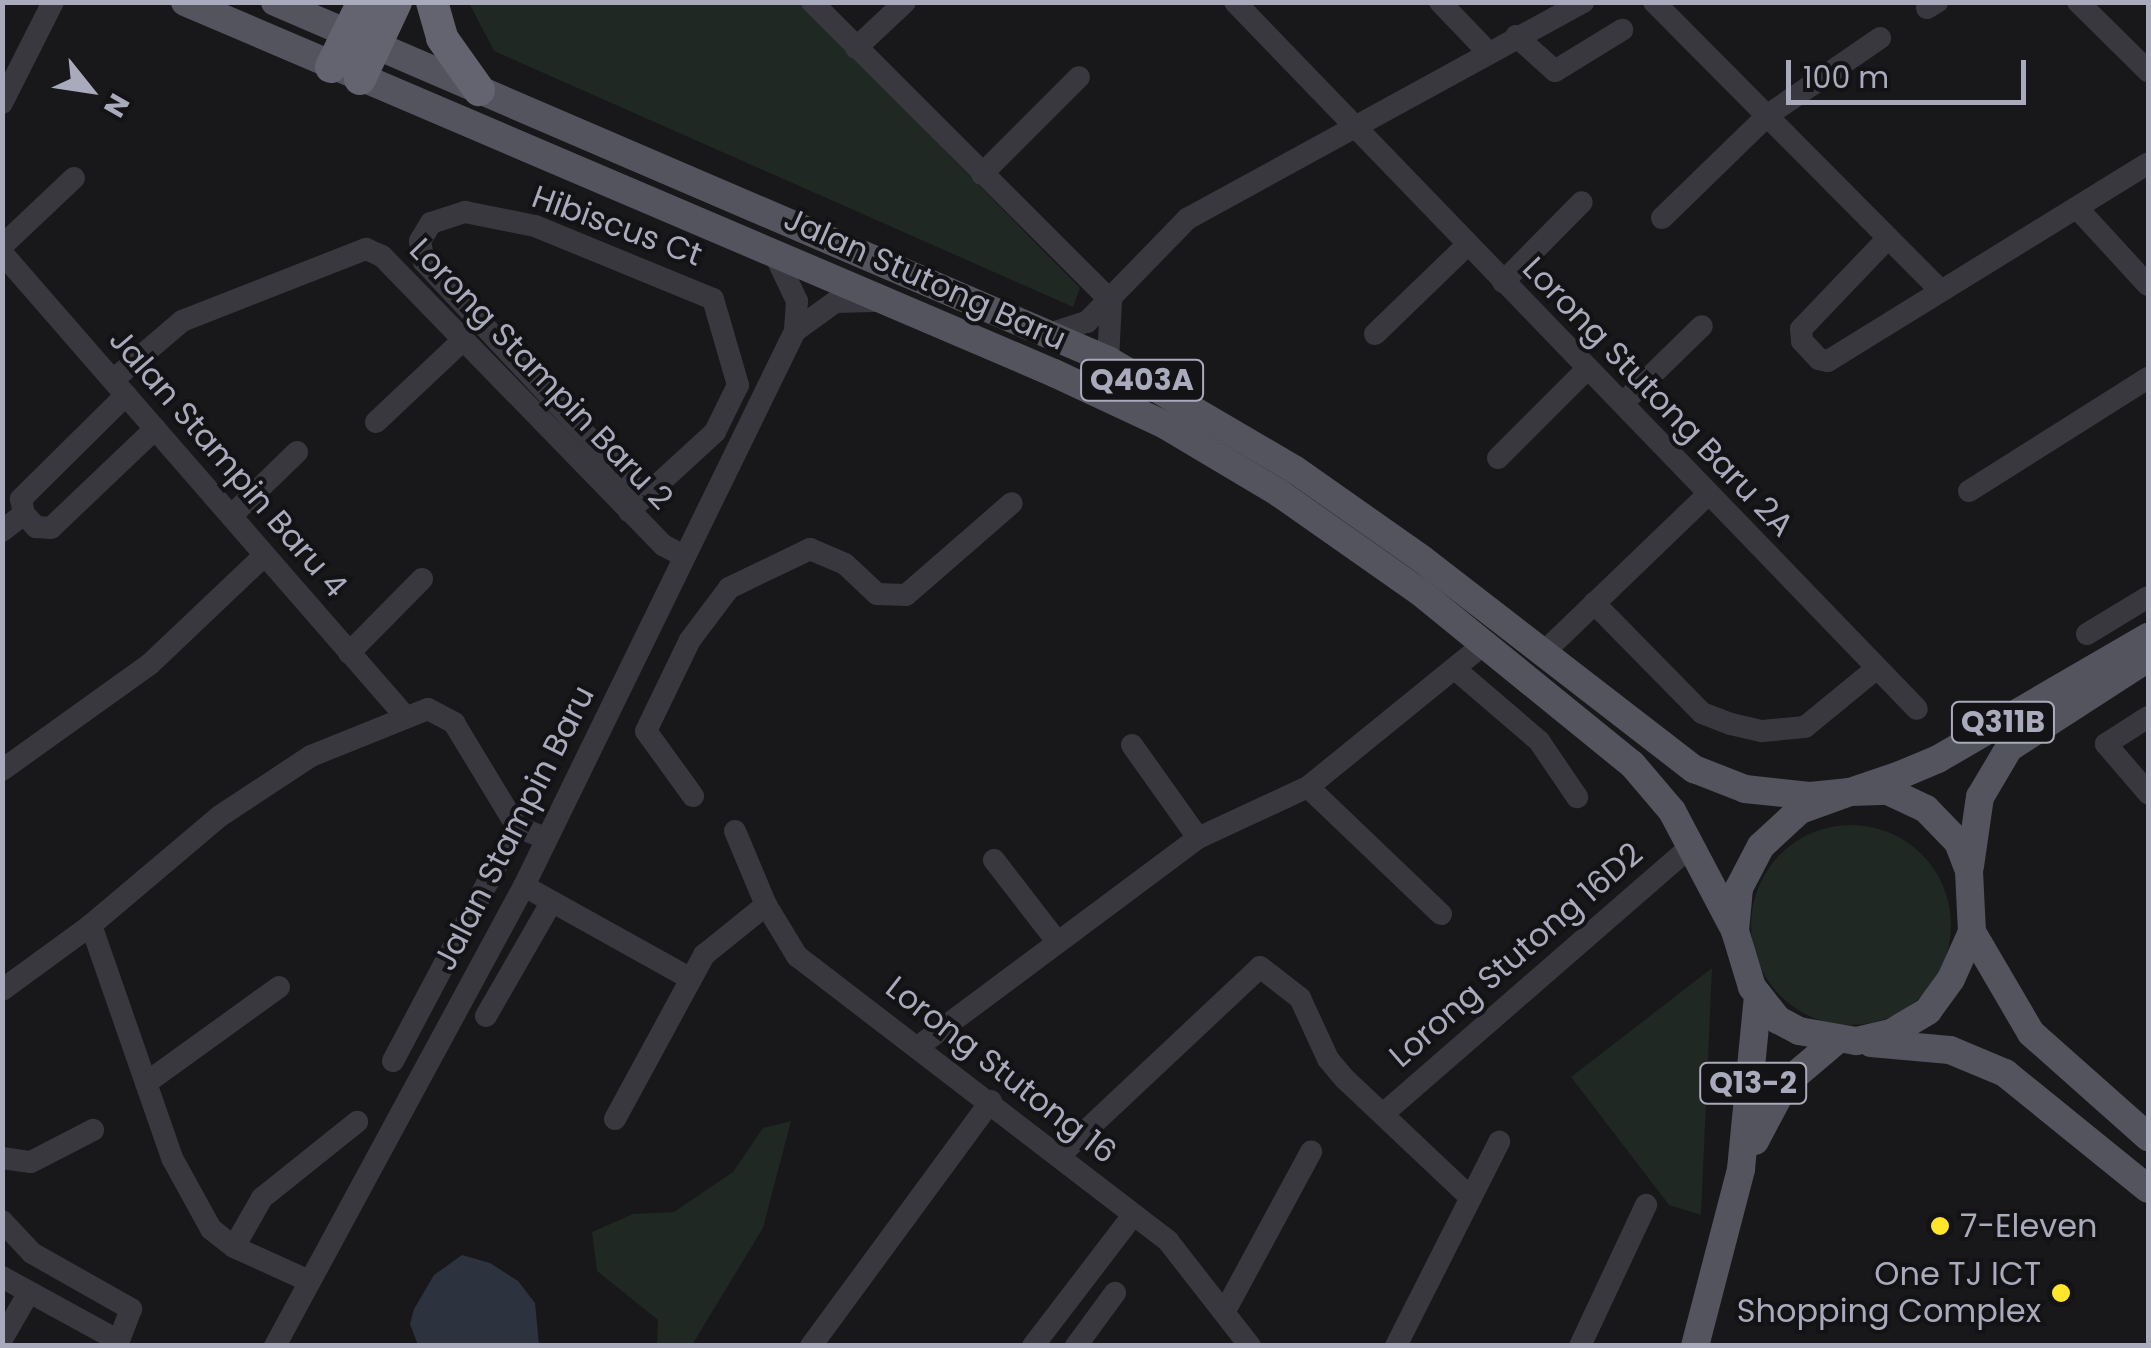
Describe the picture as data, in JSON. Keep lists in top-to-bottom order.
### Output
{
  "streets": {
    "main road": [
      "Jalan Stutong Baru",
      "Q403A",
      "Q311B",
      "Q13-2"
    ],
    "street": [
      "Hibiscus Ct",
      "Lorong Stampin Baru 2",
      "Lorong Stutong Baru 2A",
      "Jalan Stampin Baru 4",
      "Jalan Stampin Baru",
      "Lorong Stutong 16D2",
      "Lorong Stutong 16"
    ]
  },
  "crossings": [
    ["Hibiscus Ct", "Lorong Stampin Baru 2"],
    ["Jalan Stutong Baru", "Q311B"],
    ["Jalan Stutong Baru", "Jalan Stampin Baru"],
    ["Jalan Stutong Baru", "Lorong Stutong 16D2"],
    ["Jalan Stutong Baru", "Q13-2"],
    ["Lorong Stampin Baru 2", "Jalan Stampin Baru 4"],
    ["Lorong Stampin Baru 2", "Jalan Stampin Baru"],
    ["Q311B", "Q13-2"]
  ],
  "places": ["7-Eleven", "One TJ ICT Shopping Complex"],
  "scale_bar": "100 m",
  "north": "bottom right"
}
